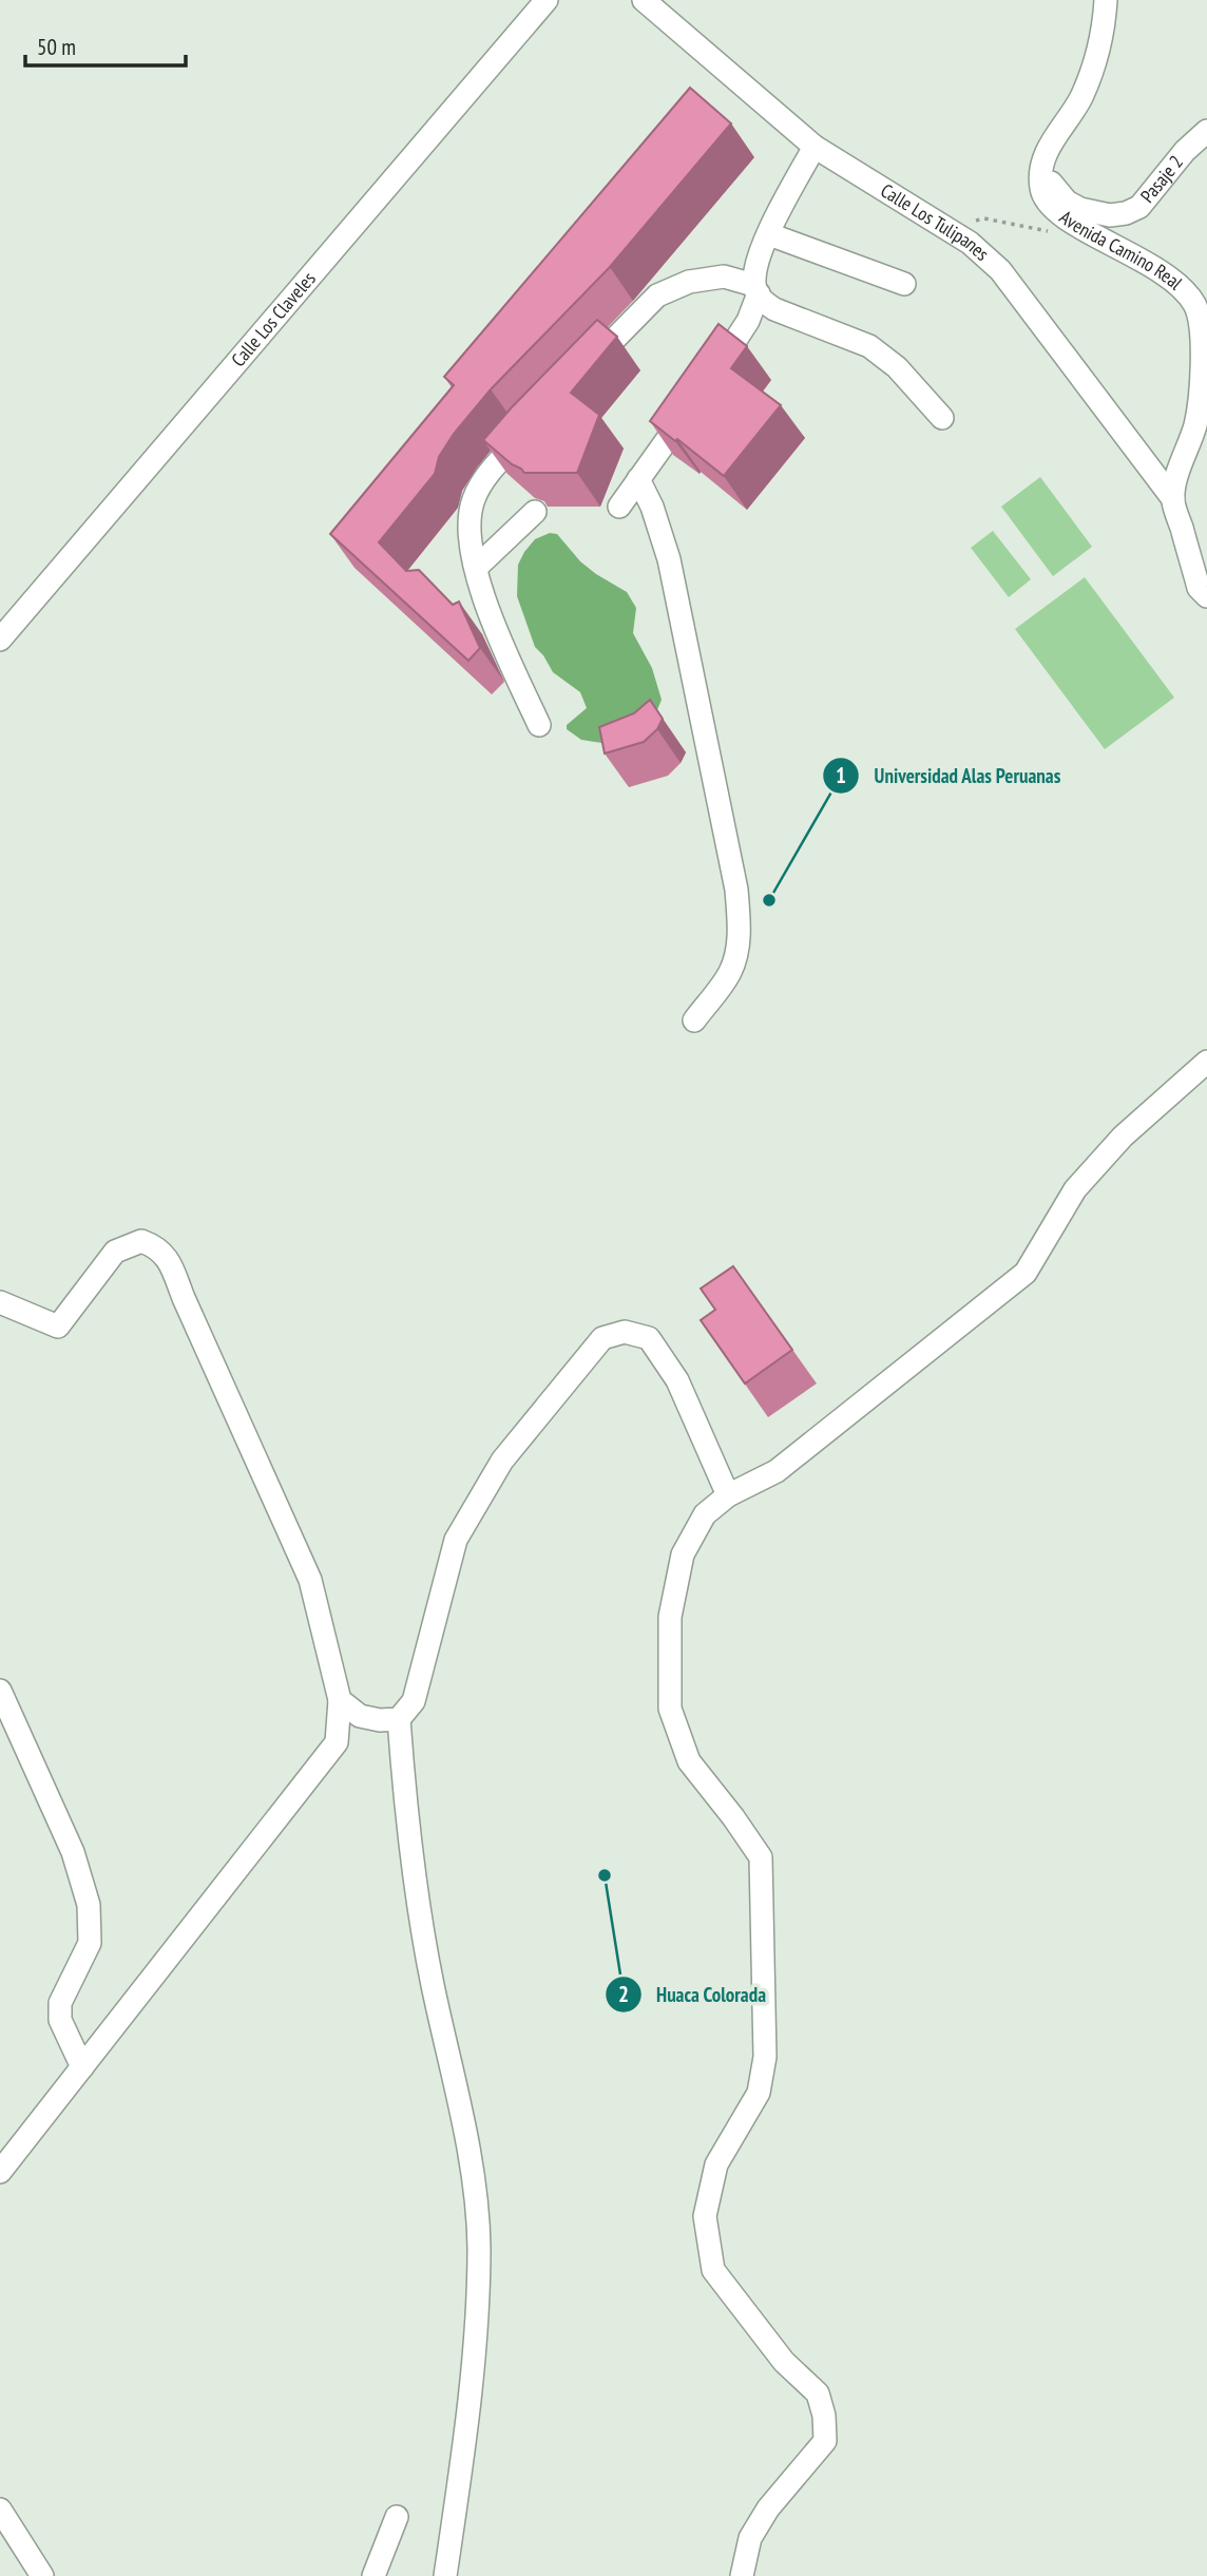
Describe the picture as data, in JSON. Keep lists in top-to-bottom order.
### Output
{
  "streets": {
    "street": [
      "Pasaje 2",
      "Calle Los Tulipanes",
      "Avenida Camino Real",
      "Calle Los Claveles"
    ]
  },
  "crossings": [
    ["Pasaje 2", "Avenida Camino Real"],
    ["Calle Los Tulipanes", "Avenida Camino Real"]
  ],
  "places": ["Universidad Alas Peruanas", "Huaca Colorada"],
  "scale_bar": "50 m"
}
